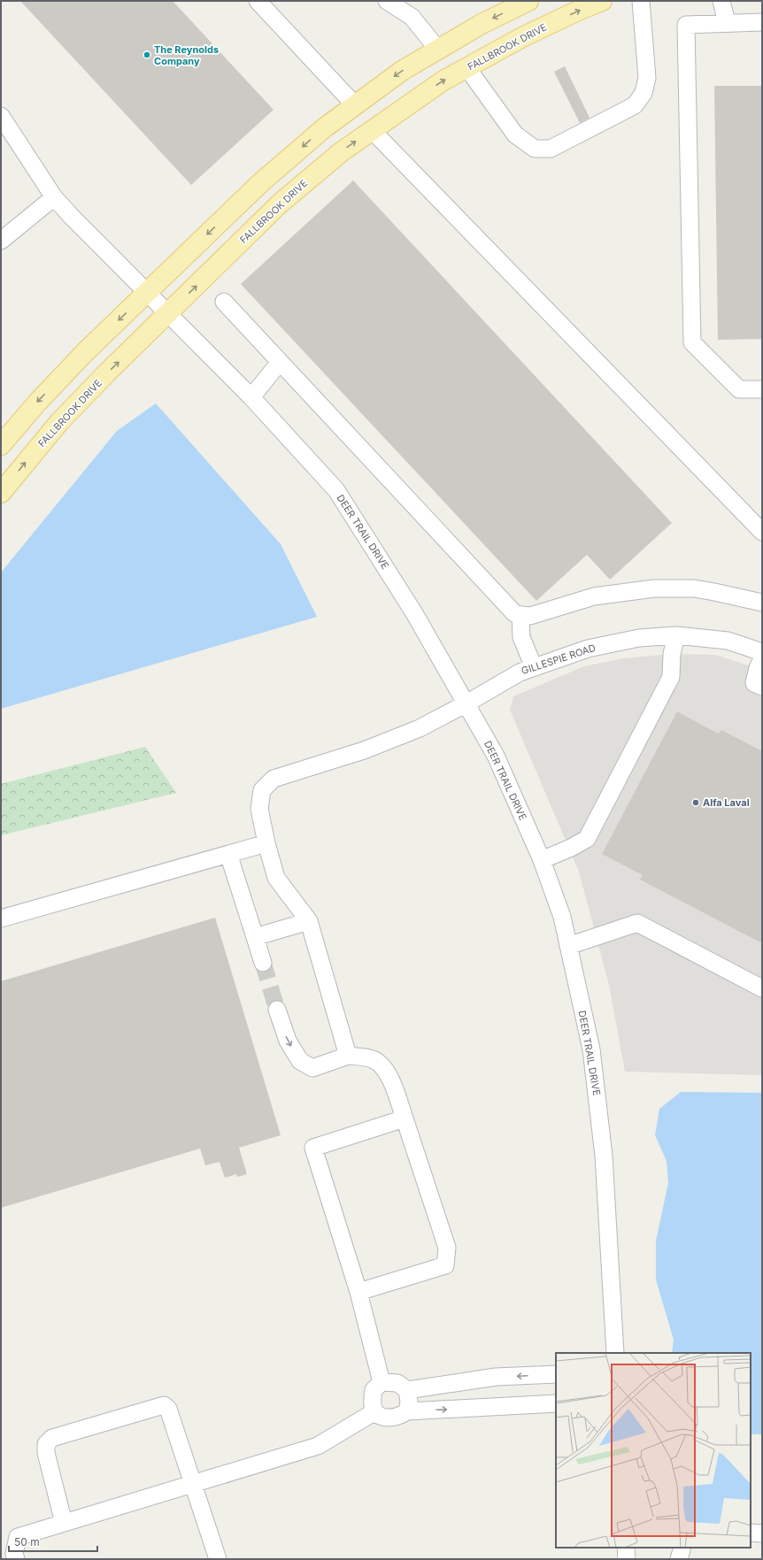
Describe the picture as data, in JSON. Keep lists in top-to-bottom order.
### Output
{
  "streets": {
    "main road": ["FALLBROOK DRIVE"],
    "street": ["DEER TRAIL DRIVE", "GILLESPIE ROAD"]
  },
  "crossings": [
    ["FALLBROOK DRIVE", "DEER TRAIL DRIVE"],
    ["DEER TRAIL DRIVE", "GILLESPIE ROAD"]
  ],
  "places": ["The Reynolds Company", "Alfa Laval"],
  "scale_bar": "50 m"
}
